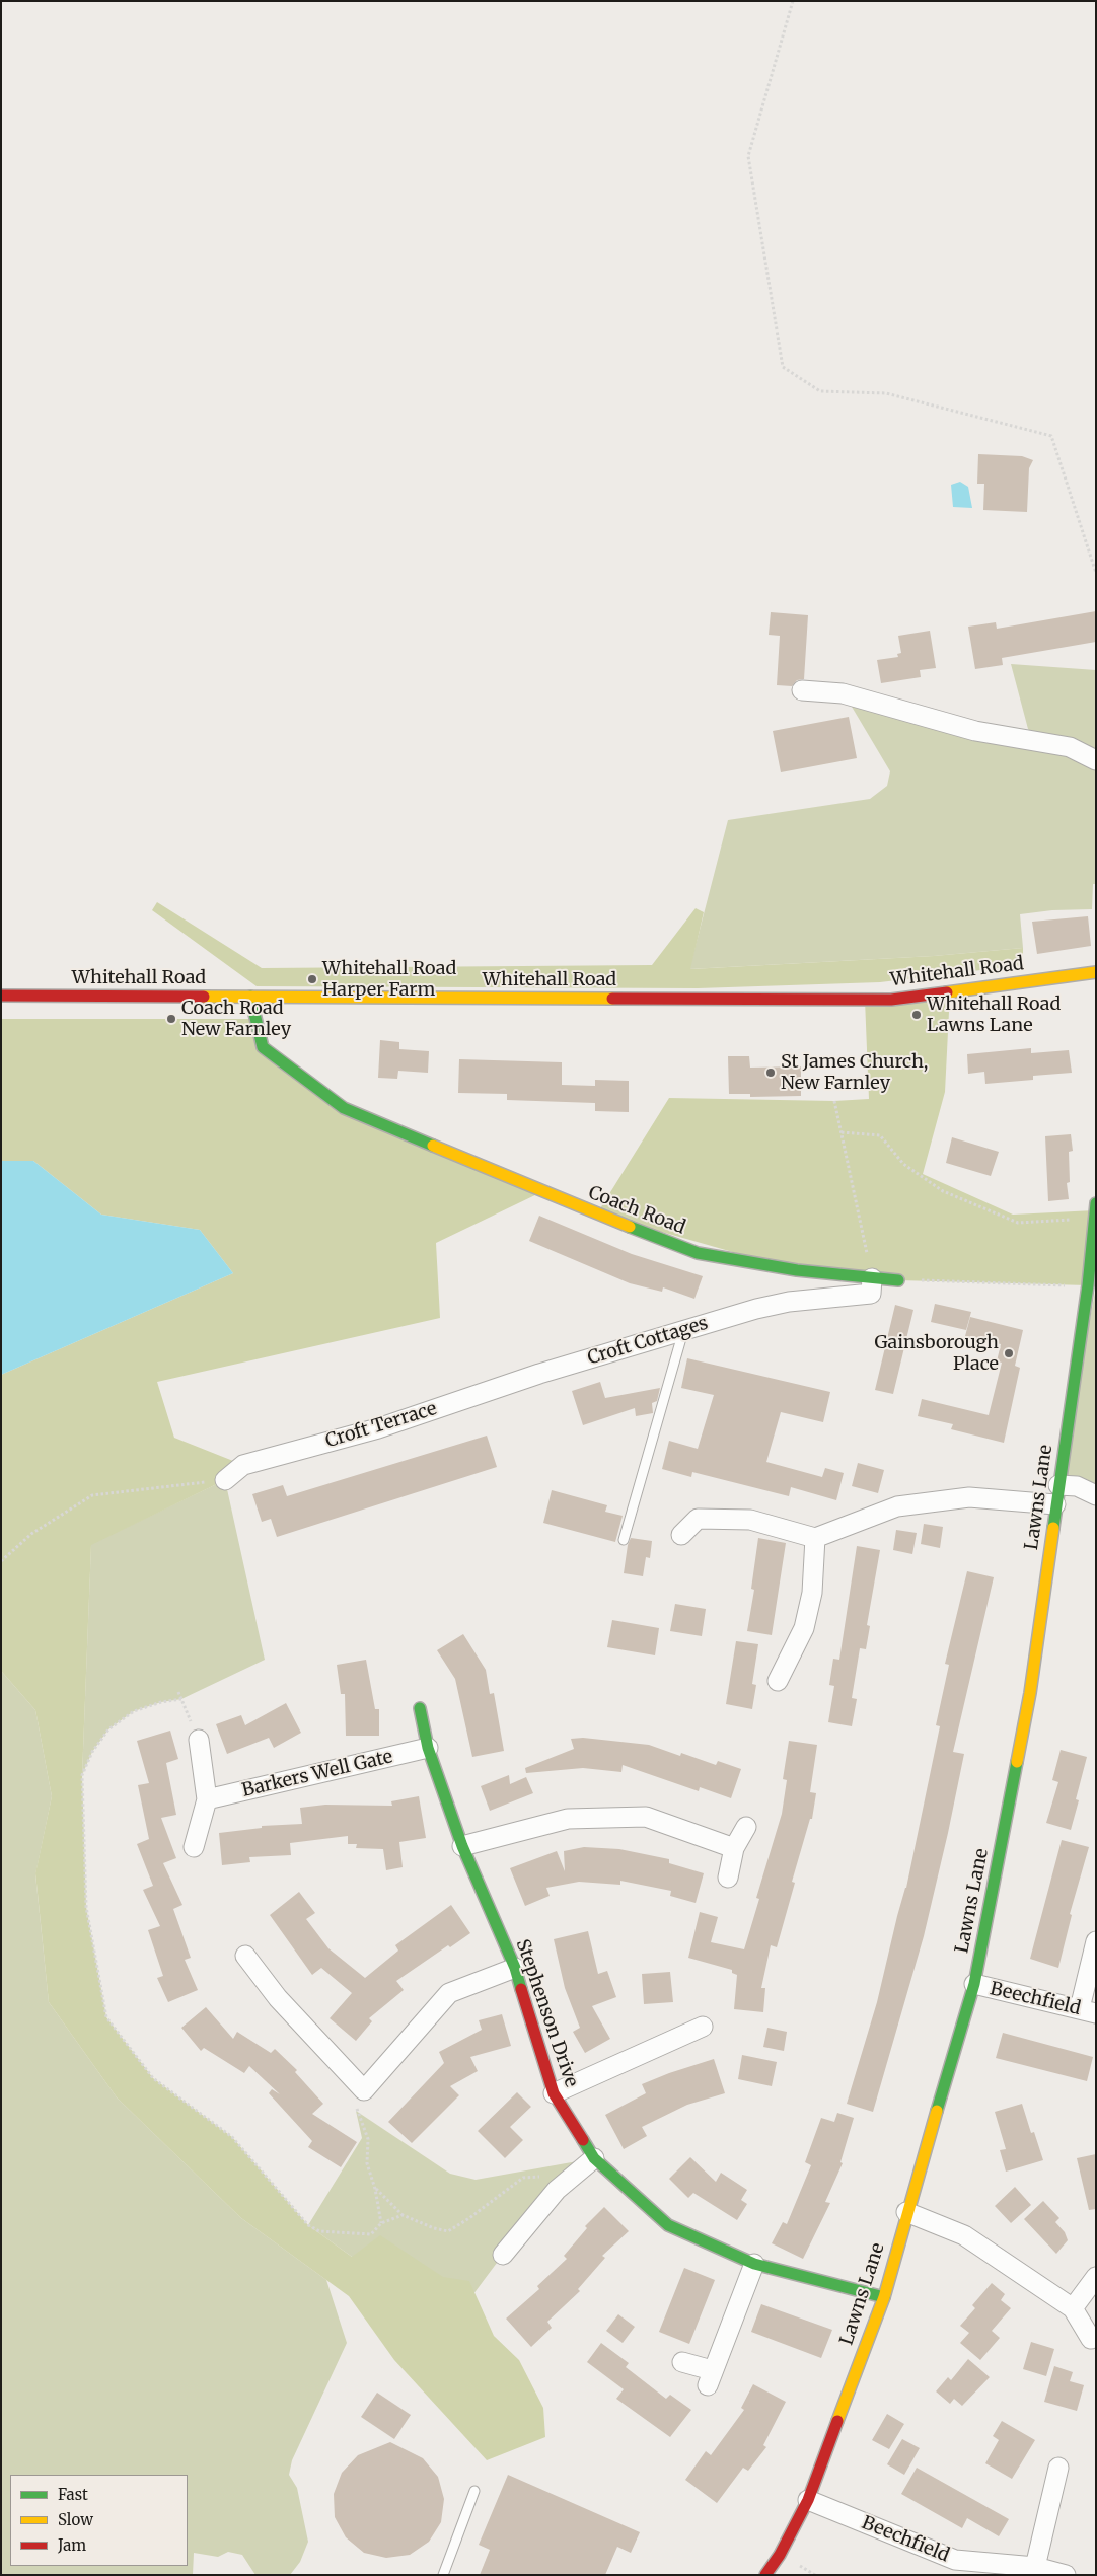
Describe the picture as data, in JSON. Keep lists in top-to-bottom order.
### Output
{
  "streets": {
    "street": [
      "Whitehall Road",
      "Coach Road",
      "Croft Cottages",
      "Croft Terrace",
      "Lawns Lane",
      "Barkers Well Gate",
      "Beechfield",
      "Stephenson Drive"
    ]
  },
  "crossings": [
    ["Whitehall Road", "Coach Road"],
    ["Coach Road", "Croft Cottages"],
    ["Croft Cottages", "Croft Terrace"],
    ["Lawns Lane", "Beechfield"],
    ["Lawns Lane", "Stephenson Drive"],
    ["Barkers Well Gate", "Stephenson Drive"]
  ],
  "places": [
    "Whitehall Road Harper Farm",
    "Whitehall Road Lawns Lane",
    "Coach Road New Farnley",
    "St James Church, New Farnley",
    "Gainsborough Place"
  ],
  "legend": ["Fast", "Slow", "Jam"]
}
